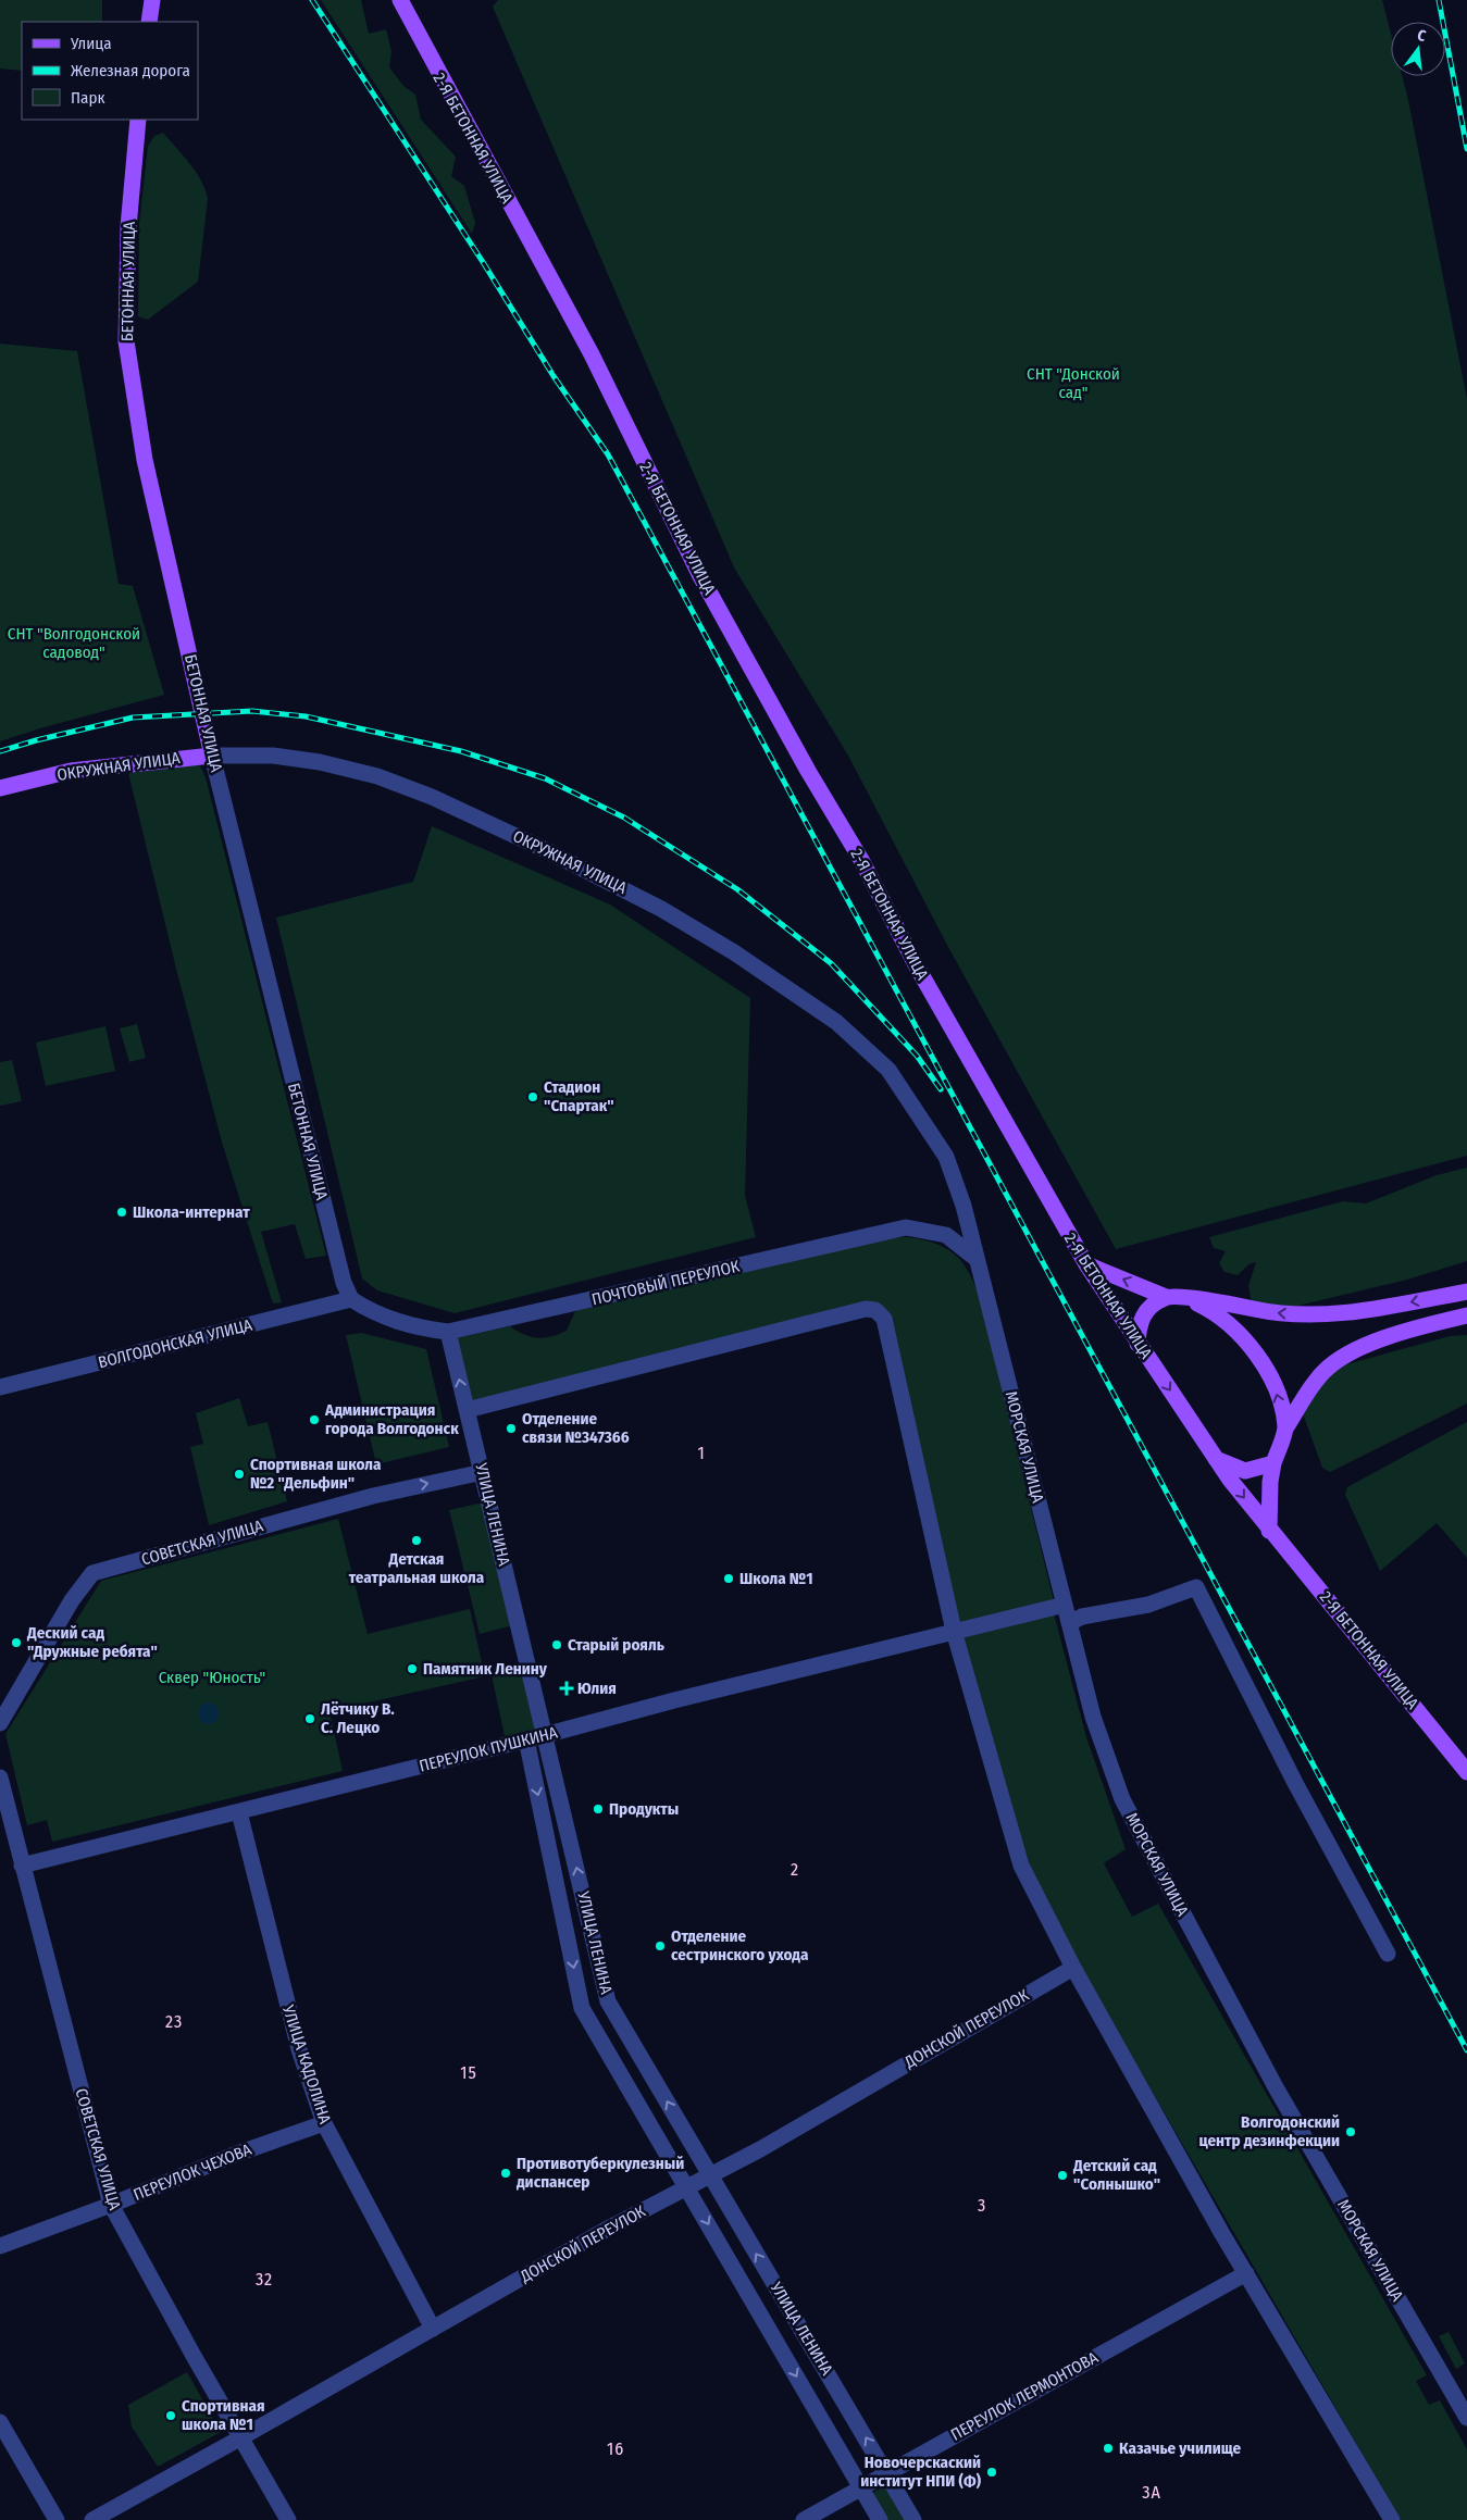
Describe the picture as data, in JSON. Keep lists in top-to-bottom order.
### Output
{
  "streets": {
    "main road": ["2-Я БЕТОННАЯ УЛИЦА", "БЕТОННАЯ УЛИЦА", "ОКРУЖНАЯ УЛИЦА"],
    "street": [
      "ПОЧТОВЫЙ ПЕРЕУЛОК",
      "ВОЛГОДОНСКАЯ УЛИЦА",
      "МОРСКАЯ УЛИЦА",
      "УЛИЦА ЛЕНИНА",
      "СОВЕТСКАЯ УЛИЦА",
      "ПЕРЕУЛОК ПУШКИНА",
      "ДОНСКОЙ ПЕРЕУЛОК",
      "УЛИЦА КАДОЛИНА",
      "ПЕРЕУЛОК ЧЕХОВА",
      "ПЕРЕУЛОК ЛЕРМОНТОВА"
    ]
  },
  "crossings": [
    ["БЕТОННАЯ УЛИЦА", "ОКРУЖНАЯ УЛИЦА"],
    ["БЕТОННАЯ УЛИЦА", "ПОЧТОВЫЙ ПЕРЕУЛОК"],
    ["БЕТОННАЯ УЛИЦА", "ВОЛГОДОНСКАЯ УЛИЦА"],
    ["ОКРУЖНАЯ УЛИЦА", "ПОЧТОВЫЙ ПЕРЕУЛОК"],
    ["ОКРУЖНАЯ УЛИЦА", "МОРСКАЯ УЛИЦА"],
    ["ПОЧТОВЫЙ ПЕРЕУЛОК", "ВОЛГОДОНСКАЯ УЛИЦА"],
    ["ПОЧТОВЫЙ ПЕРЕУЛОК", "МОРСКАЯ УЛИЦА"],
    ["ПОЧТОВЫЙ ПЕРЕУЛОК", "УЛИЦА ЛЕНИНА"],
    ["МОРСКАЯ УЛИЦА", "ПЕРЕУЛОК ПУШКИНА"],
    ["УЛИЦА ЛЕНИНА", "СОВЕТСКАЯ УЛИЦА"],
    ["УЛИЦА ЛЕНИНА", "ПЕРЕУЛОК ПУШКИНА"],
    ["УЛИЦА ЛЕНИНА", "ДОНСКОЙ ПЕРЕУЛОК"],
    ["УЛИЦА ЛЕНИНА", "ПЕРЕУЛОК ЛЕРМОНТОВА"],
    ["СОВЕТСКАЯ УЛИЦА", "ПЕРЕУЛОК ПУШКИНА"],
    ["СОВЕТСКАЯ УЛИЦА", "ДОНСКОЙ ПЕРЕУЛОК"],
    ["СОВЕТСКАЯ УЛИЦА", "ПЕРЕУЛОК ЧЕХОВА"],
    ["ПЕРЕУЛОК ПУШКИНА", "УЛИЦА КАДОЛИНА"],
    ["ДОНСКОЙ ПЕРЕУЛОК", "УЛИЦА КАДОЛИНА"],
    ["УЛИЦА КАДОЛИНА", "ПЕРЕУЛОК ЧЕХОВА"]
  ],
  "one_way": ["СОВЕТСКАЯ УЛИЦА"],
  "districts": [
    "1",
    "2",
    "23",
    "15",
    "3",
    "32",
    "16",
    "3А"
  ],
  "parks": ["СНТ \"Донской сад\"", "СНТ \"Волгодонской садовод\"", "Сквер \"Юность\""],
  "places": {
    "other": [
      "Стадион \"Спартак\"",
      "Школа-интернат",
      "Администрация города Волгодонск",
      "Отделение связи №347366",
      "Спортивная школа №2 \"Дельфин\"",
      "Детская театральная школа",
      "Школа №1",
      "Деский сад \"Дружные ребята\"",
      "Старый рояль",
      "Памятник Ленину",
      "Лётчику В. С. Лецко",
      "Продукты",
      "Отделение сестринского ухода",
      "Волгодонский центр дезинфекции",
      "Противотуберкулезный диспансер",
      "Детский сад \"Солнышко\"",
      "Спортивная школа №1",
      "Казачье училище",
      "Новочерскаский институт НПИ (Ф)"
    ],
    "health": ["Юлия"]
  },
  "legend": ["Улица", "Железная дорога", "Парк"],
  "north": "top"
}
